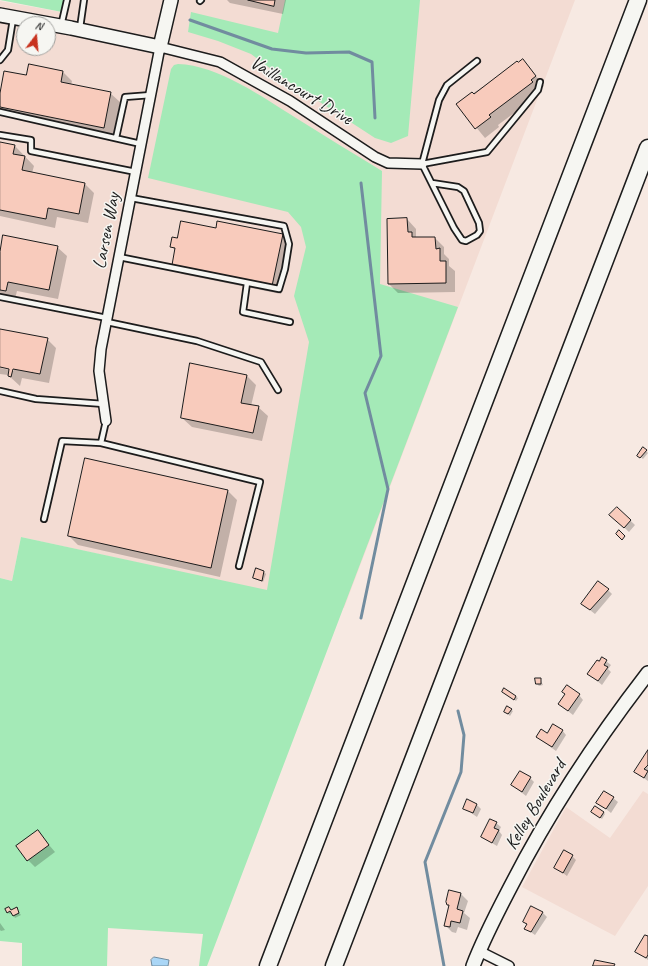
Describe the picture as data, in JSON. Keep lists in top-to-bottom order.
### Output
{
  "streets": {
    "main road": ["Kelley Boulevard"],
    "street": ["Vaillancourt Drive", "Larsen Way"]
  },
  "crossings": [
    ["Vaillancourt Drive", "Larsen Way"]
  ],
  "north": "top"
}
